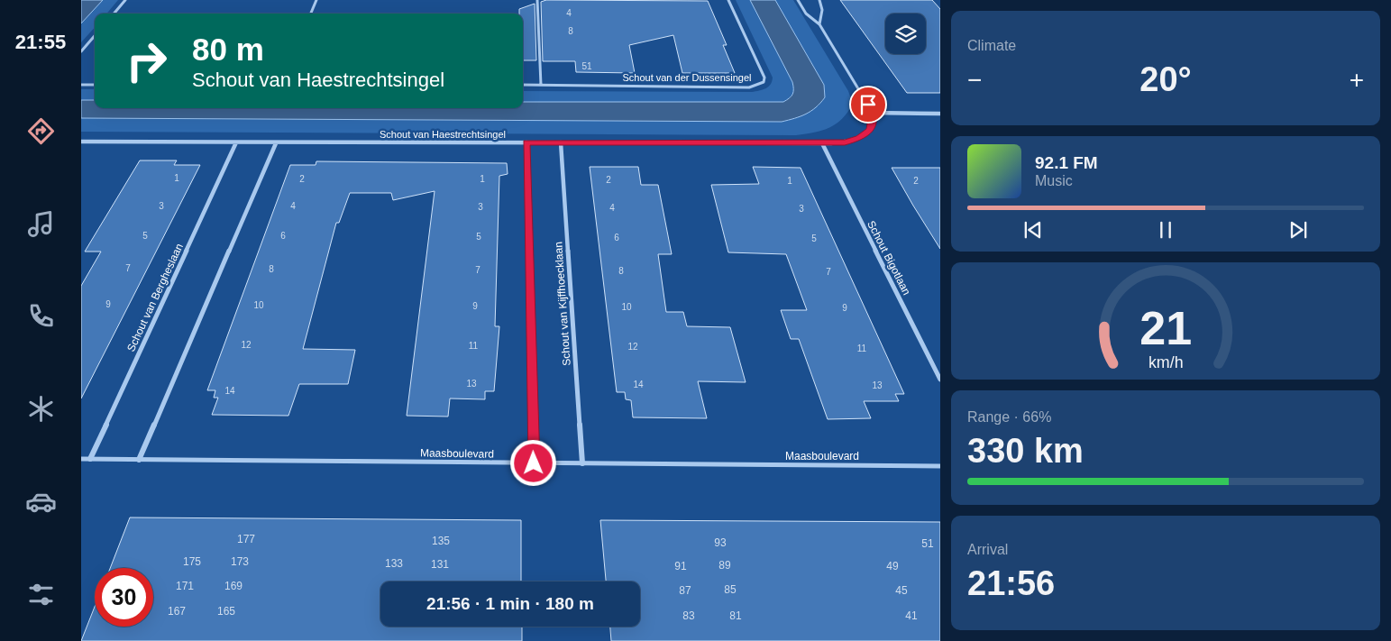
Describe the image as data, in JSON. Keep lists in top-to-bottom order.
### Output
{
  "streets": {
    "street": [
      "Schout van der Dussensingel",
      "Schout van Haestrechtsingel",
      "Schout Bigotlaan",
      "Schout van Bergheslaan",
      "Schout van Kijffhoecklaan"
    ],
    "lane": ["Maasboulevard"]
  },
  "crossings": [
    ["Schout van Haestrechtsingel", "Schout Bigotlaan"],
    ["Schout van Haestrechtsingel", "Schout van Bergheslaan"],
    ["Schout van Haestrechtsingel", "Schout van Kijffhoecklaan"],
    ["Schout van Bergheslaan", "Maasboulevard"],
    ["Schout van Kijffhoecklaan", "Maasboulevard"]
  ],
  "house_numbers": [
    "4",
    "8",
    "51",
    "1",
    "2",
    "1",
    "2",
    "1",
    "2",
    "3",
    "4",
    "3",
    "4",
    "3",
    "5",
    "6",
    "5",
    "6",
    "5",
    "7",
    "8",
    "7",
    "8",
    "7",
    "9",
    "10",
    "9",
    "10",
    "9",
    "12",
    "11",
    "12",
    "11",
    "13",
    "14",
    "13",
    "14",
    "177",
    "135",
    "93",
    "51",
    "175",
    "173",
    "133",
    "131",
    "89",
    "91",
    "49",
    "171",
    "169",
    "85",
    "87",
    "45",
    "167",
    "165",
    "83",
    "81",
    "41"
  ],
  "page": {
    "tabs": "21:55",
    "tile": [
      "Climate",
      ["Range · 66%", "330 km"],
      ["Arrival", "21:56"]
    ],
    "turn": ["80 m", "Schout van Haestrechtsingel"],
    "heat": ["−", "20°", "+"],
    "song": ["92.1 FM", "Music"],
    "limit": "30",
    "trip": "21:56 · 1 min · 180 m",
    "gauge": ["21", "km/h"]
  }
}
